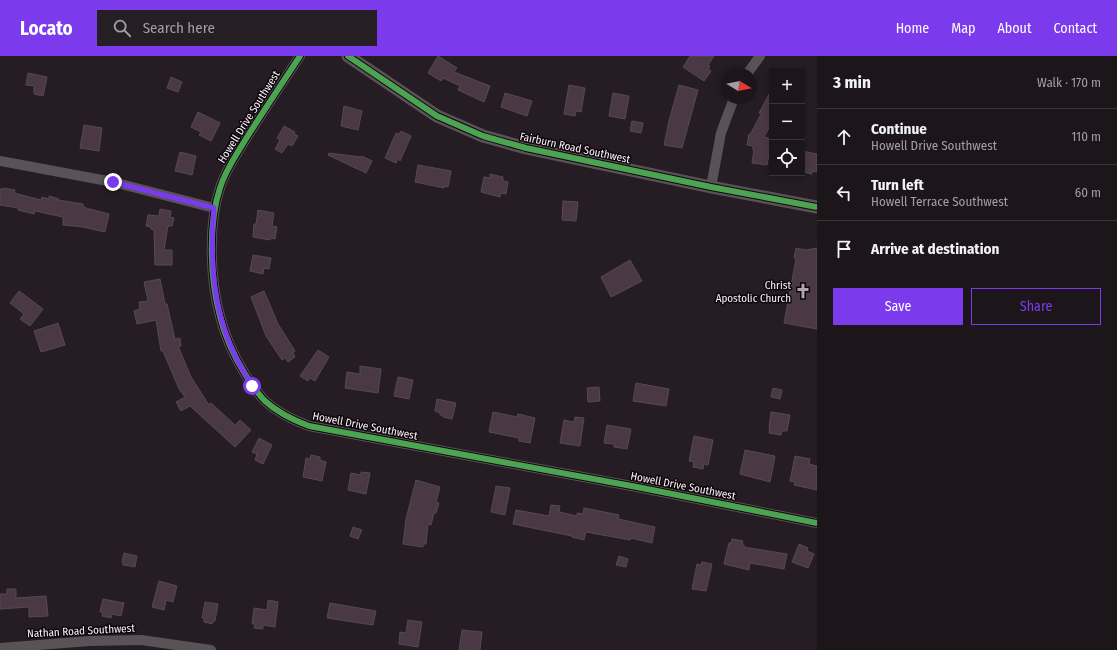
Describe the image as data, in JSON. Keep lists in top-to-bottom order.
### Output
{
  "streets": {
    "street": ["Howell Drive Southwest", "Fairburn Road Southwest", "Nathan Road Southwest"]
  },
  "places": {
    "church": ["Christ Apostolic Church"]
  },
  "north": "right",
  "page": {
    "header": "Locato",
    "search": "Search here",
    "nav": [
      "Home",
      "Map",
      "About",
      "Contact"
    ],
    "heading": ["3 min", "Walk · 170 m"],
    "map_buttons": ["+", "−"],
    "list": [
      ["Continue", "Howell Drive Southwest", "110 m"],
      ["Turn left", "Howell Terrace Southwest", "60 m"],
      "Arrive at destination"
    ],
    "buttons": ["Save", "Share"]
  }
}
